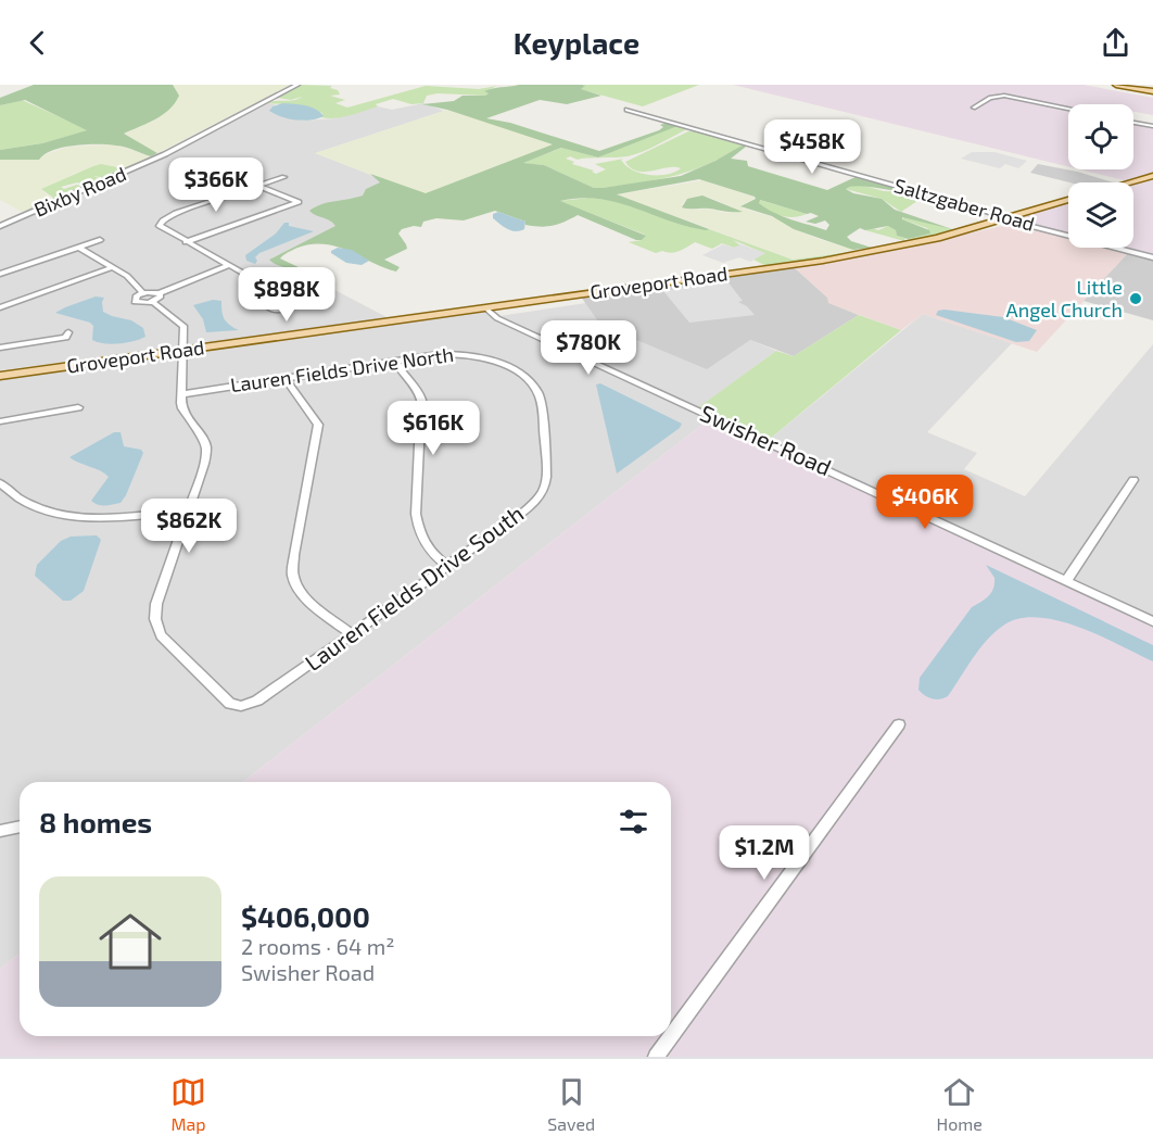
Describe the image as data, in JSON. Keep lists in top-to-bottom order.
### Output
{
  "streets": {
    "main road": ["Groveport Road"],
    "street": [
      "Bixby Road",
      "Saltzgaber Road",
      "Lauren Fields Drive North",
      "Swisher Road",
      "Lauren Fields Drive South"
    ]
  },
  "crossings": [
    ["Saltzgaber Road", "Groveport Road"],
    ["Groveport Road", "Swisher Road"],
    ["Lauren Fields Drive North", "Lauren Fields Drive South"]
  ],
  "places": ["Little Angel Church"],
  "page": {
    "header": "Keyplace",
    "price": [
      "$458K",
      "$366K",
      "$898K",
      "$780K",
      "$616K",
      "$406K",
      "$862K",
      "$1.2M"
    ],
    "heading": "8 homes",
    "list": [
      {
        "name": "$406,000",
        "note": "2 rooms · 64 m² · Swisher Road"
      }
    ],
    "tabs": ["Map", "Saved", "Home"]
  }
}
